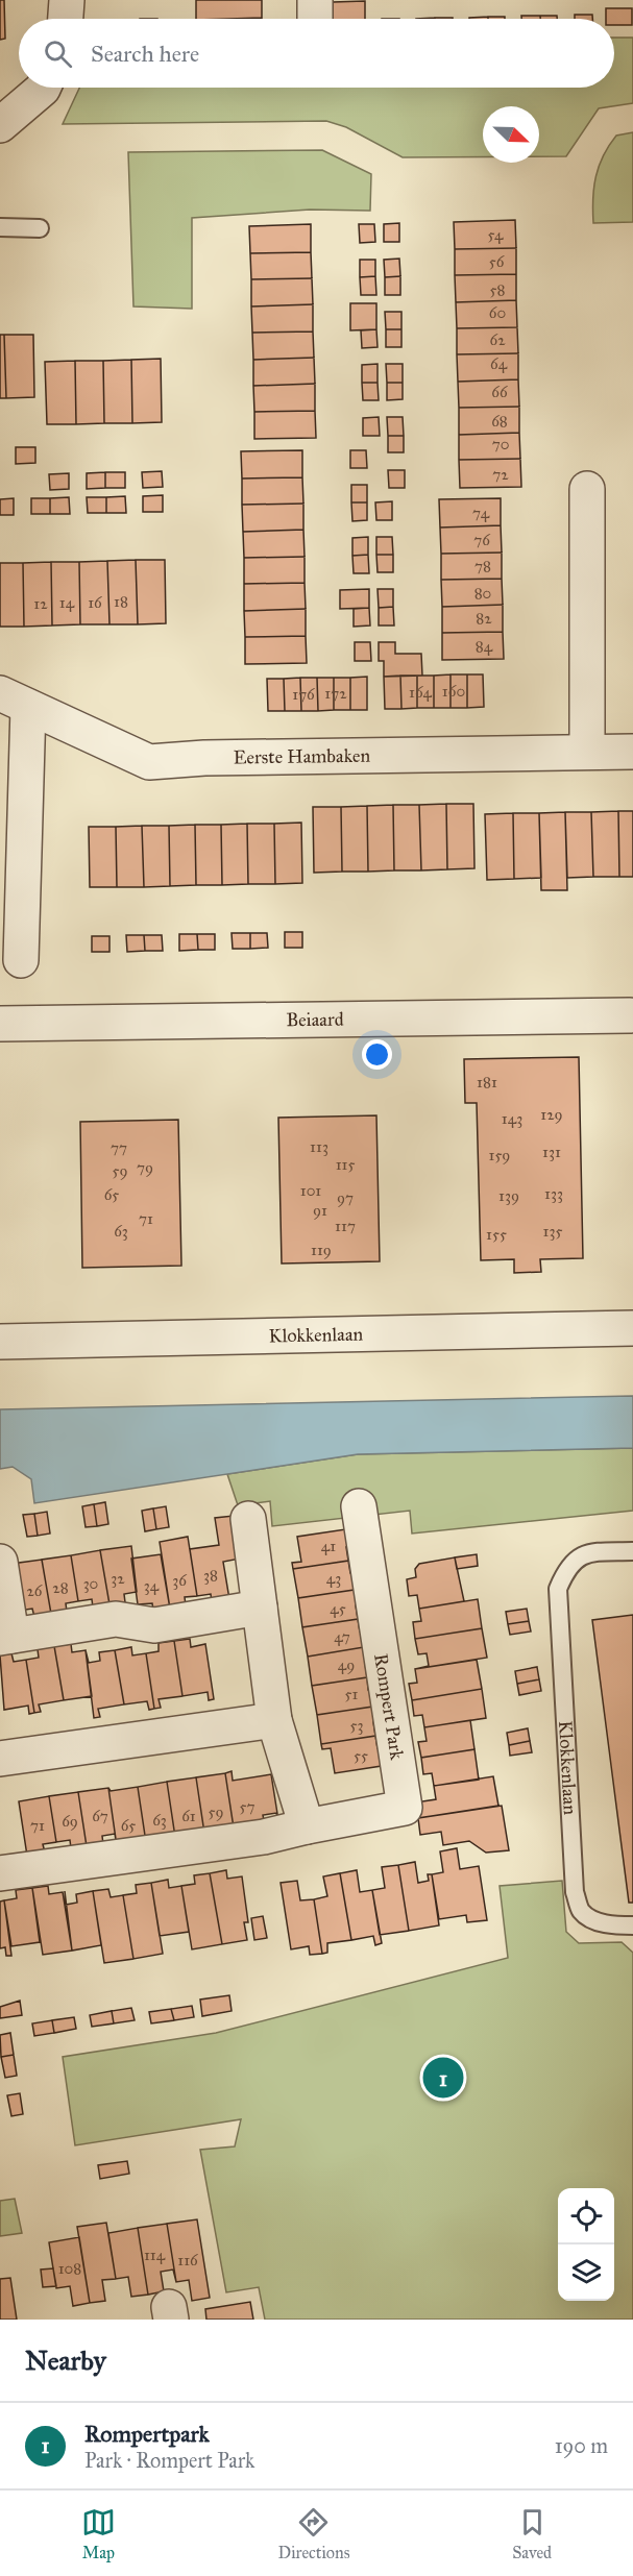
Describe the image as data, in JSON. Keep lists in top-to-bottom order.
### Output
{
  "streets": {
    "street": [
      "Eerste Hambaken",
      "Beiaard",
      "Klokkenlaan",
      "Rompert Park"
    ]
  },
  "house_numbers": [
    "54",
    "56",
    "58",
    "60",
    "62",
    "64",
    "66",
    "68",
    "70",
    "72",
    "74",
    "76",
    "78",
    "80",
    "18",
    "14",
    "16",
    "12",
    "82",
    "84",
    "160",
    "164",
    "172",
    "176",
    "181",
    "129",
    "143",
    "113",
    "77",
    "131",
    "159",
    "115",
    "79",
    "59",
    "101",
    "133",
    "65",
    "139",
    "97",
    "91",
    "71",
    "117",
    "63",
    "135",
    "155",
    "119",
    "41",
    "38",
    "32",
    "43",
    "36",
    "30",
    "34",
    "28",
    "26",
    "45",
    "47",
    "49",
    "51",
    "53",
    "55",
    "57",
    "59",
    "67",
    "61",
    "63",
    "69",
    "71",
    "65",
    "114",
    "116",
    "108"
  ],
  "north": "bottom right",
  "page": {
    "search": "Search here",
    "pins": "1",
    "heading": "Nearby",
    "list": [
      {
        "mark": "1",
        "name": "Rompertpark",
        "note": "Park · Rompert Park",
        "value": "190 m"
      }
    ],
    "nav": ["Map", "Directions", "Saved"]
  }
}
